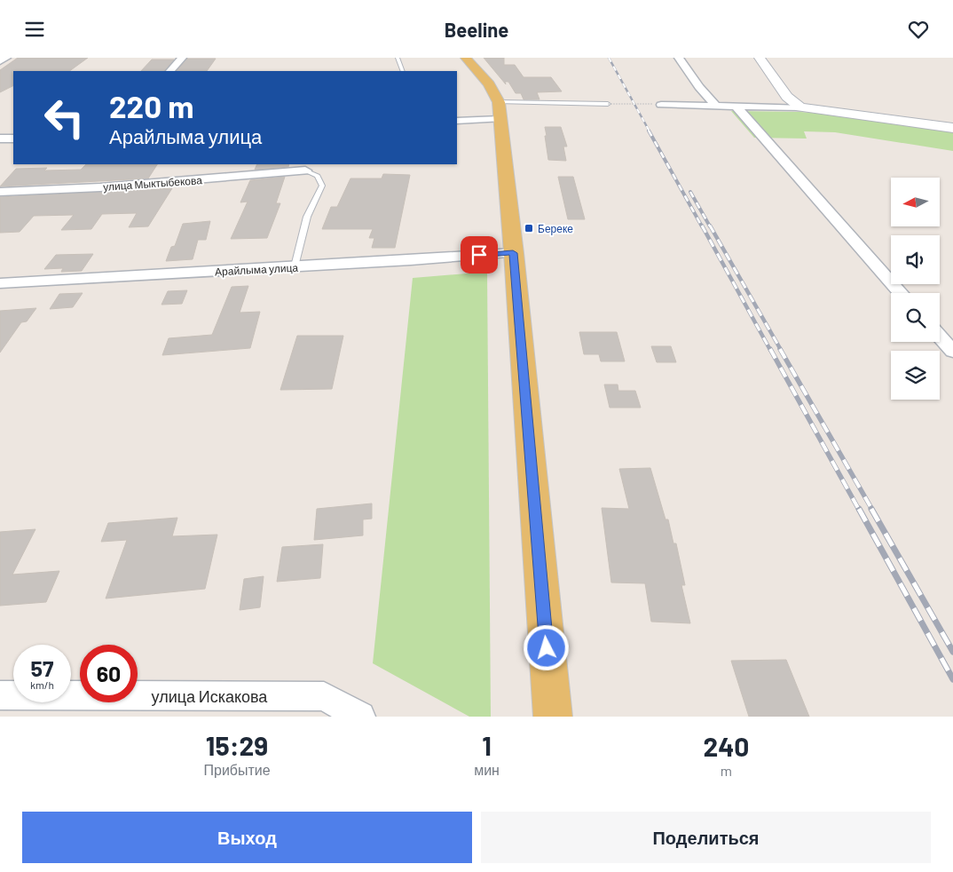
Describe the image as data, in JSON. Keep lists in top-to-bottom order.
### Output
{
  "streets": {
    "street": ["улица Мыктыбекова", "Арайлыма улица", "улица Искакова"]
  },
  "places": {
    "transit": ["Береке"]
  },
  "north": "left",
  "page": {
    "header": "Beeline",
    "turn": ["220 m", "Арайлыма улица"],
    "speed": "57 km/h",
    "limit": "60",
    "eta": [
      "15:29",
      "Прибытие",
      "1",
      "мин",
      "240",
      "m"
    ],
    "buttons": ["Выход", "Поделиться"]
  }
}
